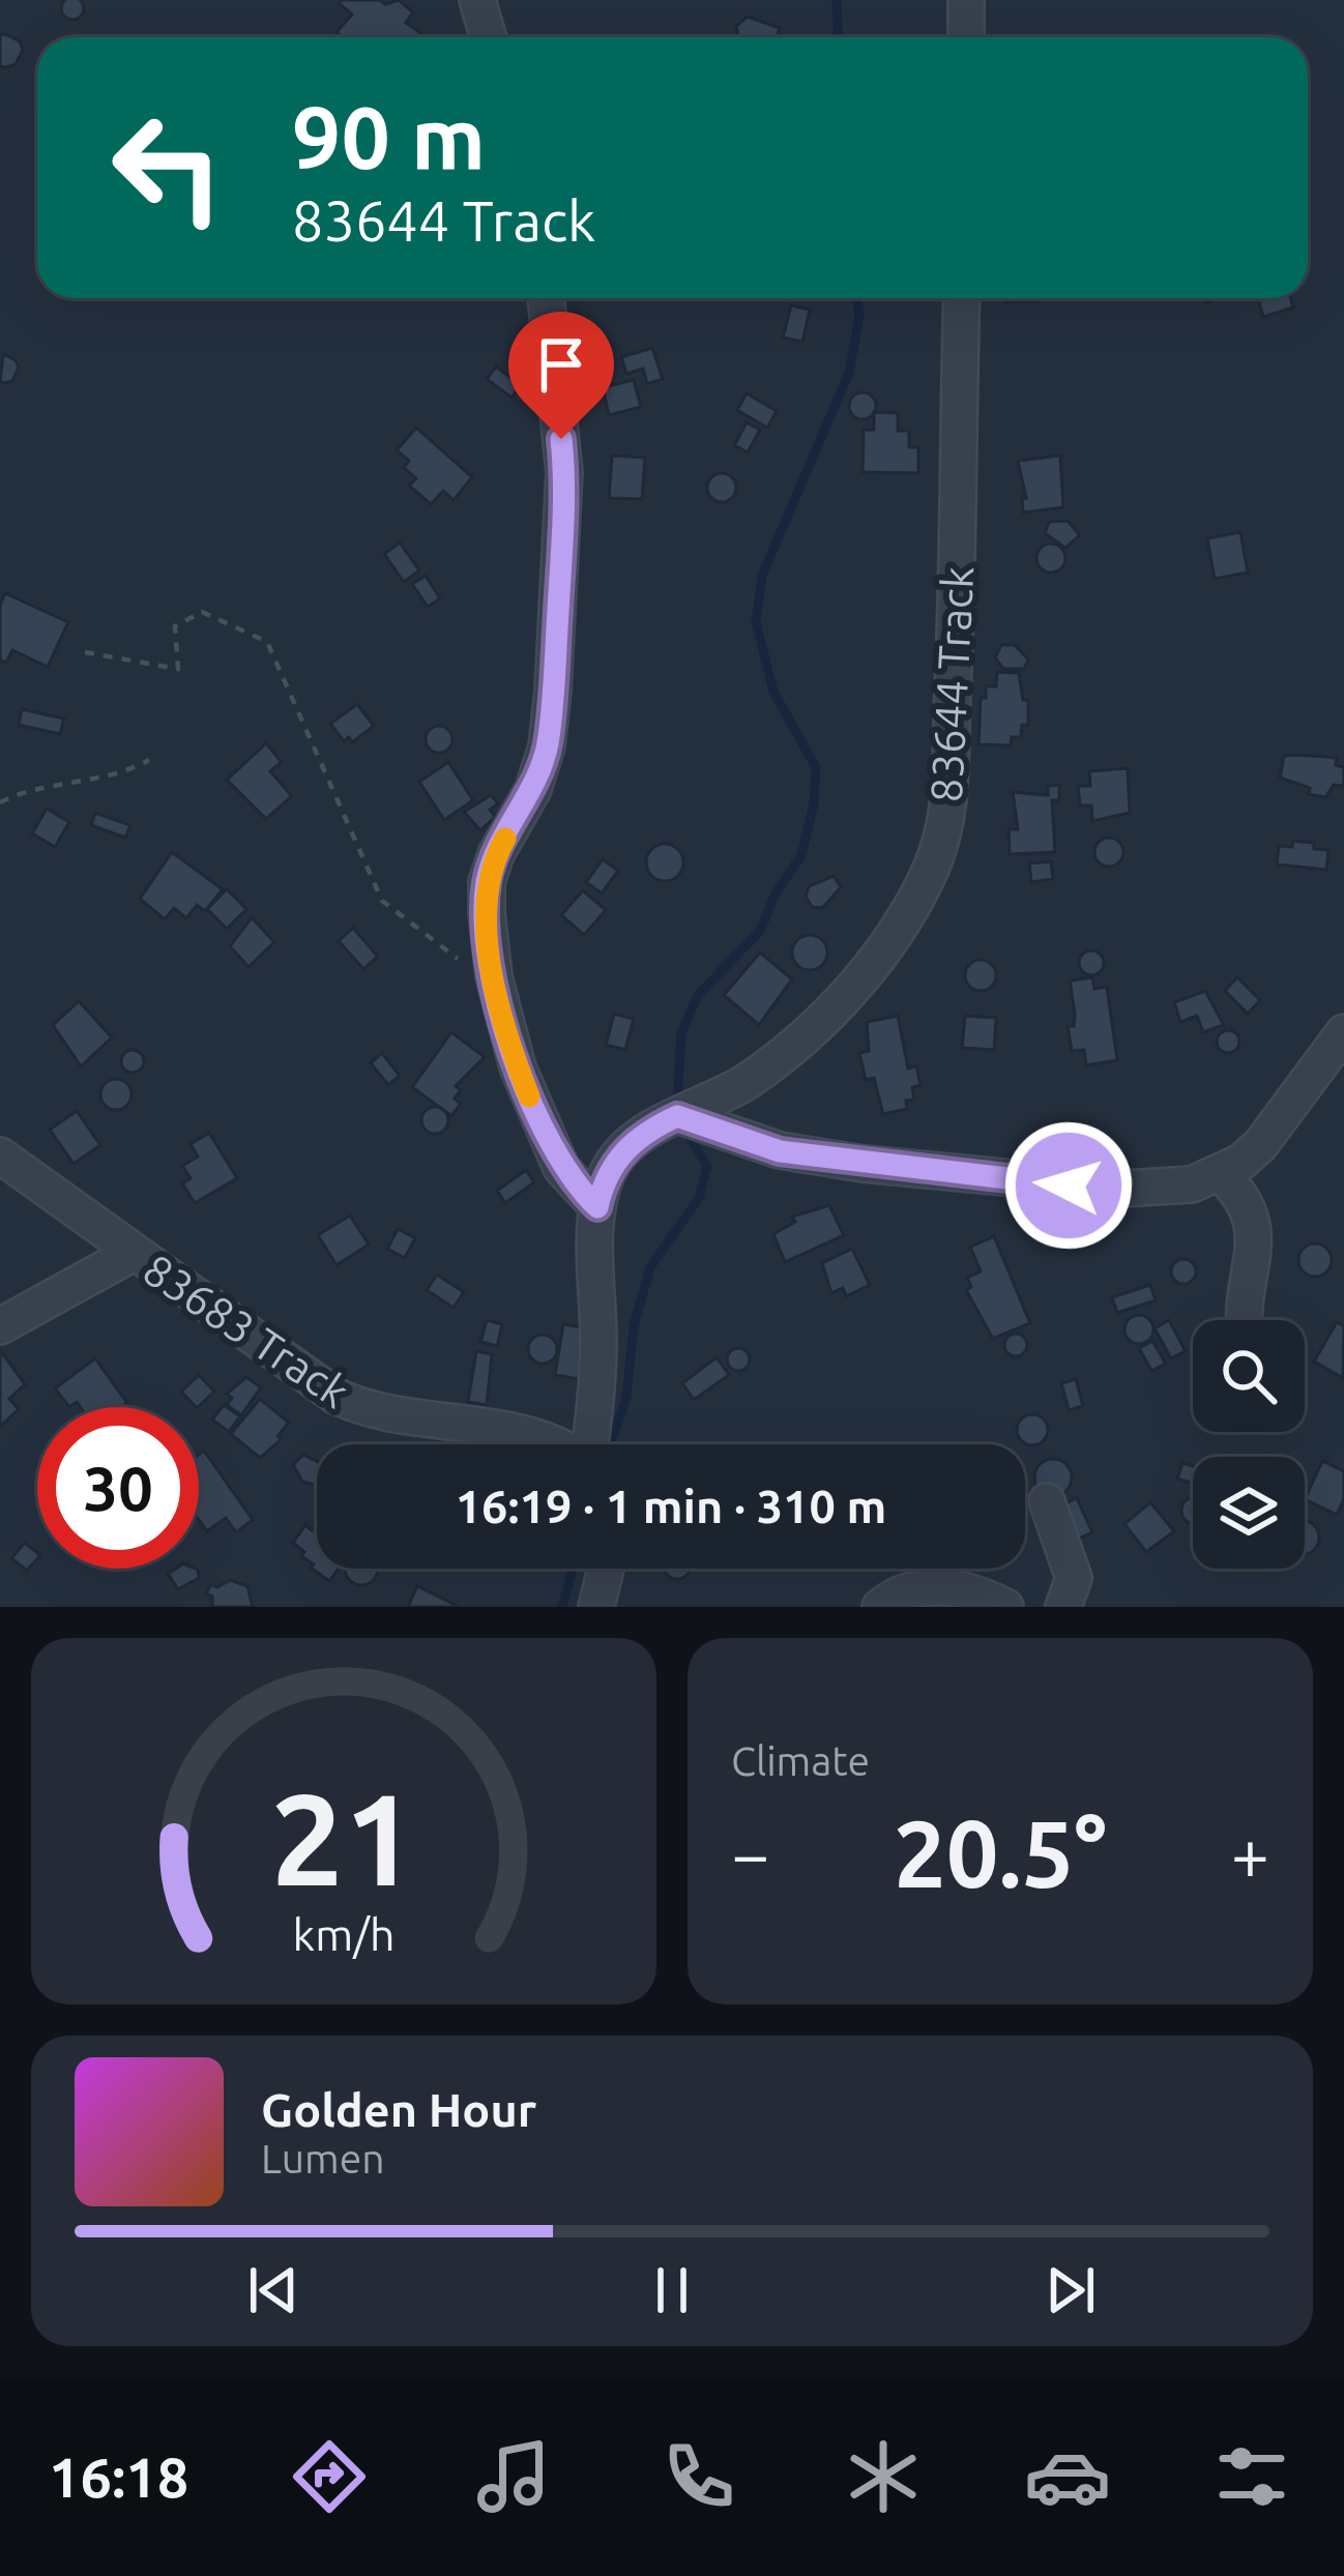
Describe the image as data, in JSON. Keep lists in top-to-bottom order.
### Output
{
  "streets": {
    "street": ["83644 Track", "83683 Track"]
  },
  "page": {
    "turn": ["90 m", "83644 Track"],
    "limit": "30",
    "trip": "16:19 · 1 min · 310 m",
    "tile": "Climate",
    "heat": ["−", "20.5°", "+"],
    "song": ["Golden Hour", "Lumen"],
    "tabs": "16:18",
    "gauge": ["21", "km/h"]
  }
}
